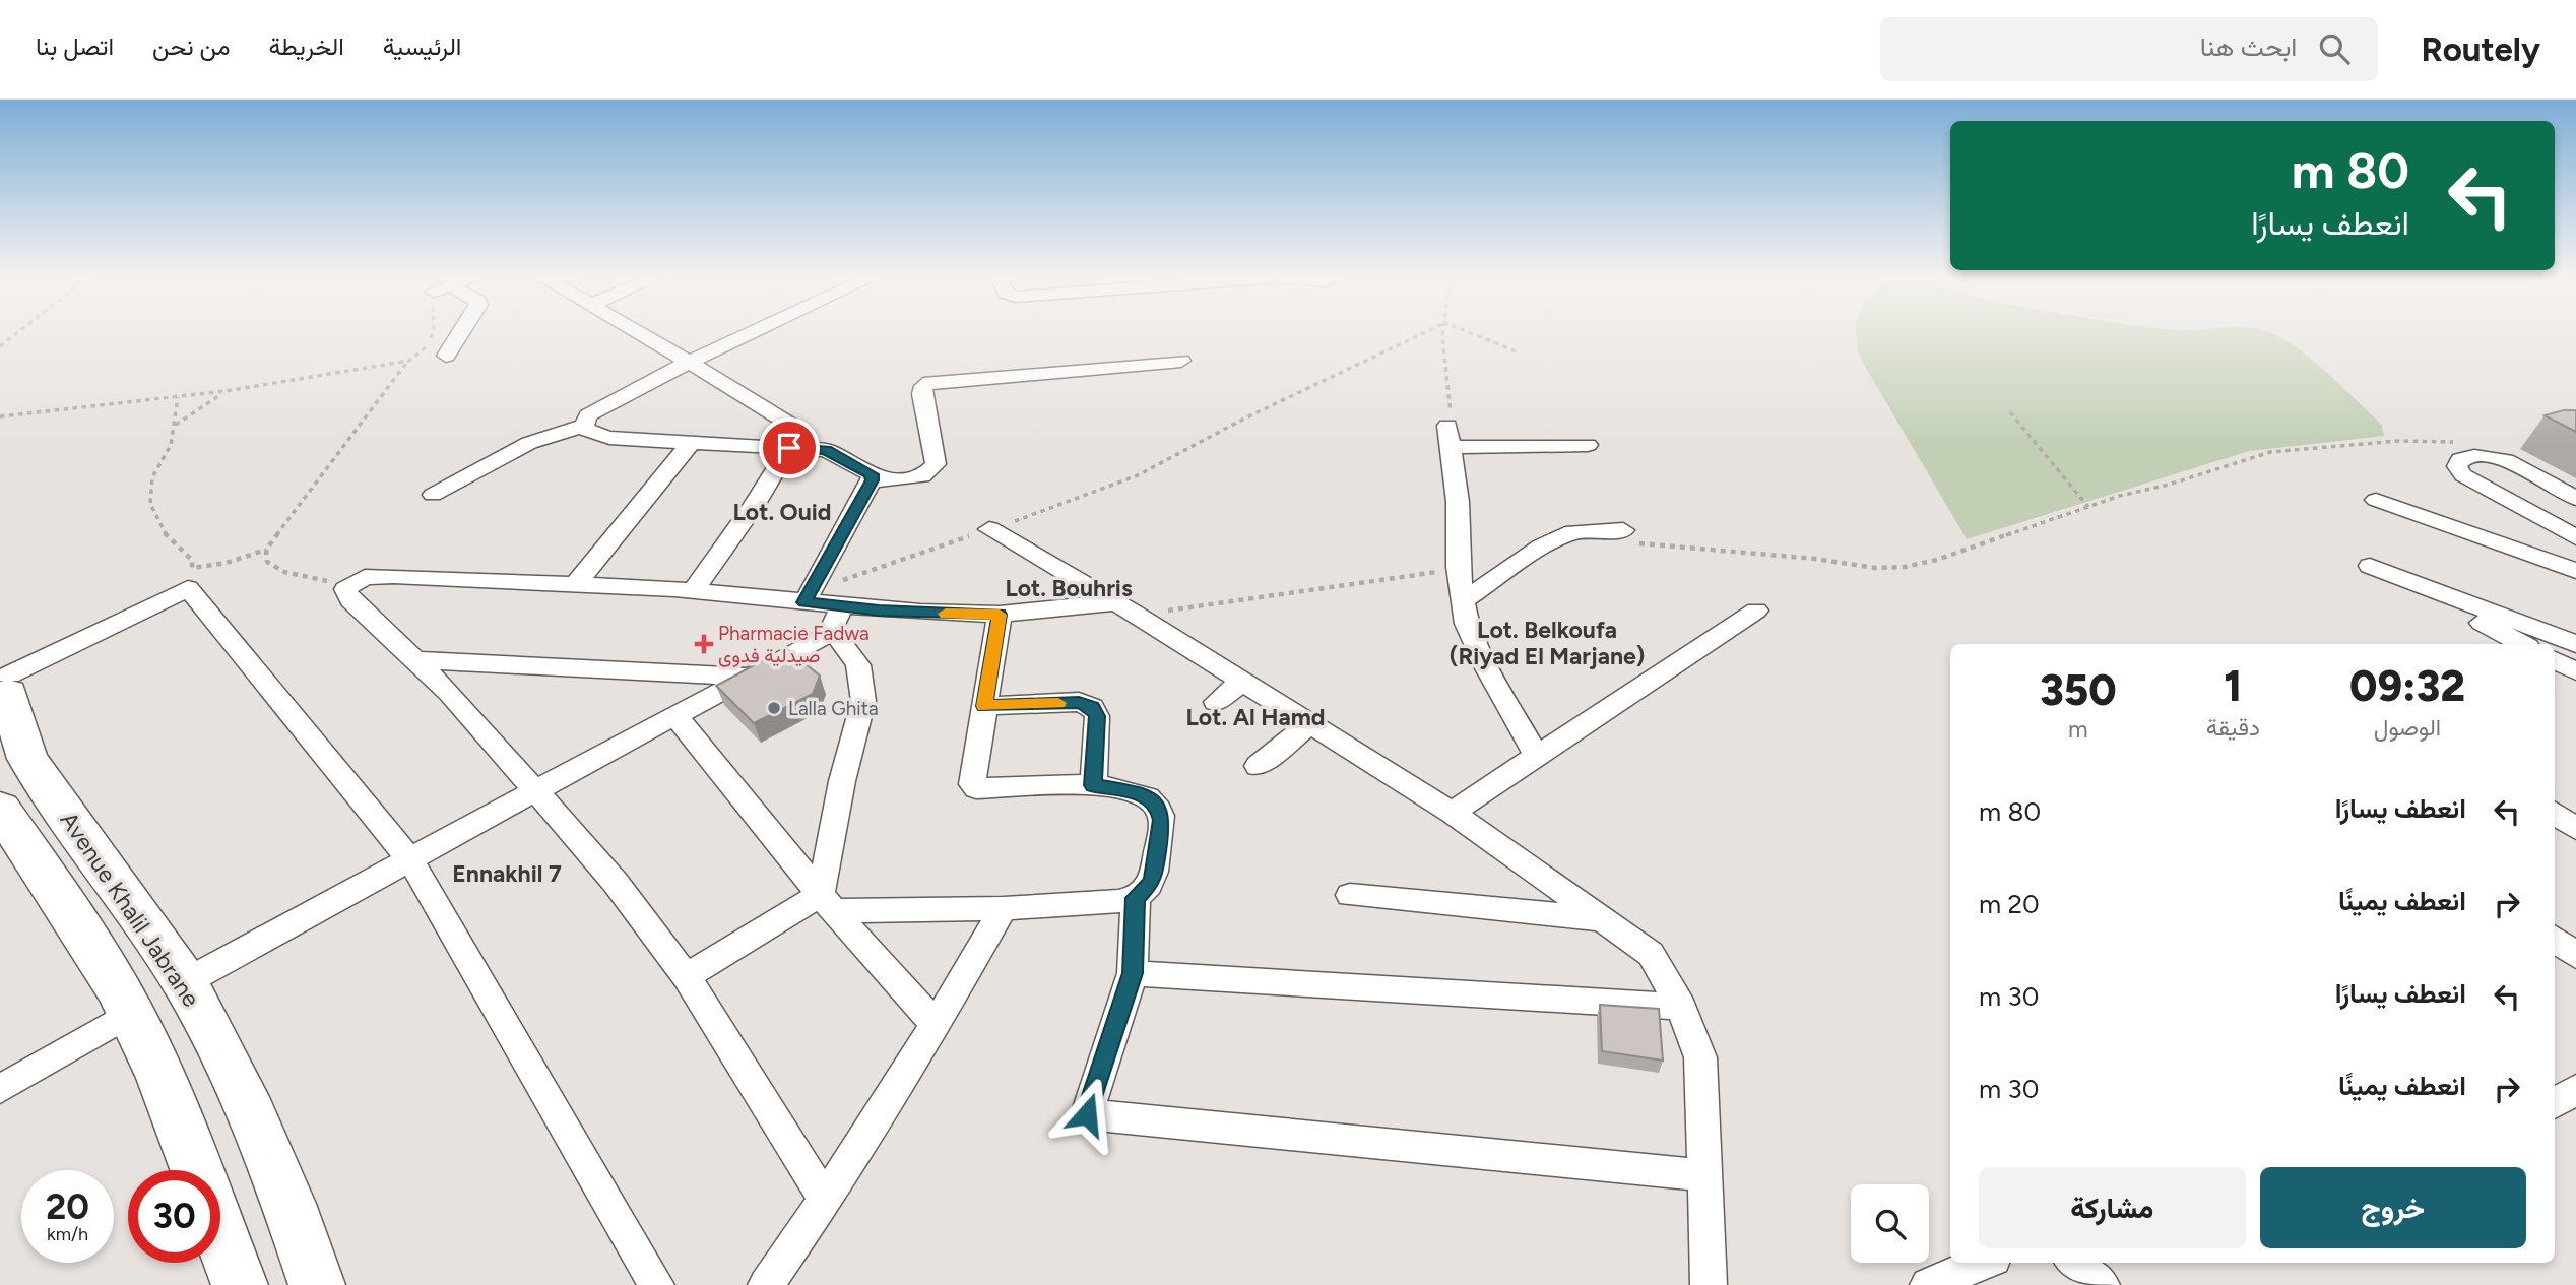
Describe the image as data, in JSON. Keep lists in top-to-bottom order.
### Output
{
  "streets": {
    "main road": ["Avenue Khalil Jabrane"]
  },
  "districts": [
    "Lot. Ouid",
    "Lot. Bouhris",
    "Lot. Belkoufa (Riyad El Marjane)",
    "Lot. Al Hamd",
    "Ennakhil 7"
  ],
  "places": {
    "health": ["Pharmacie Fadwa صيدلية فدوى"],
    "other": ["Lalla Ghita"]
  },
  "page": {
    "header": "Routely",
    "search": "ابحث هنا",
    "nav": [
      "الرئيسية",
      "الخريطة",
      "من نحن",
      "اتصل بنا"
    ],
    "turn": ["80 m", "انعطف يسارًا"],
    "eta": [
      "09:32",
      "الوصول",
      "1",
      "دقيقة",
      "350",
      "m"
    ],
    "list": [
      {
        "name": "انعطف يسارًا",
        "value": "80 m"
      },
      {
        "name": "انعطف يمينًا",
        "value": "20 m"
      },
      {
        "name": "انعطف يسارًا",
        "value": "30 m"
      },
      {
        "name": "انعطف يمينًا",
        "value": "30 m"
      }
    ],
    "buttons": ["خروج", "مشاركة"],
    "speed": "20 km/h",
    "limit": "30"
  }
}
